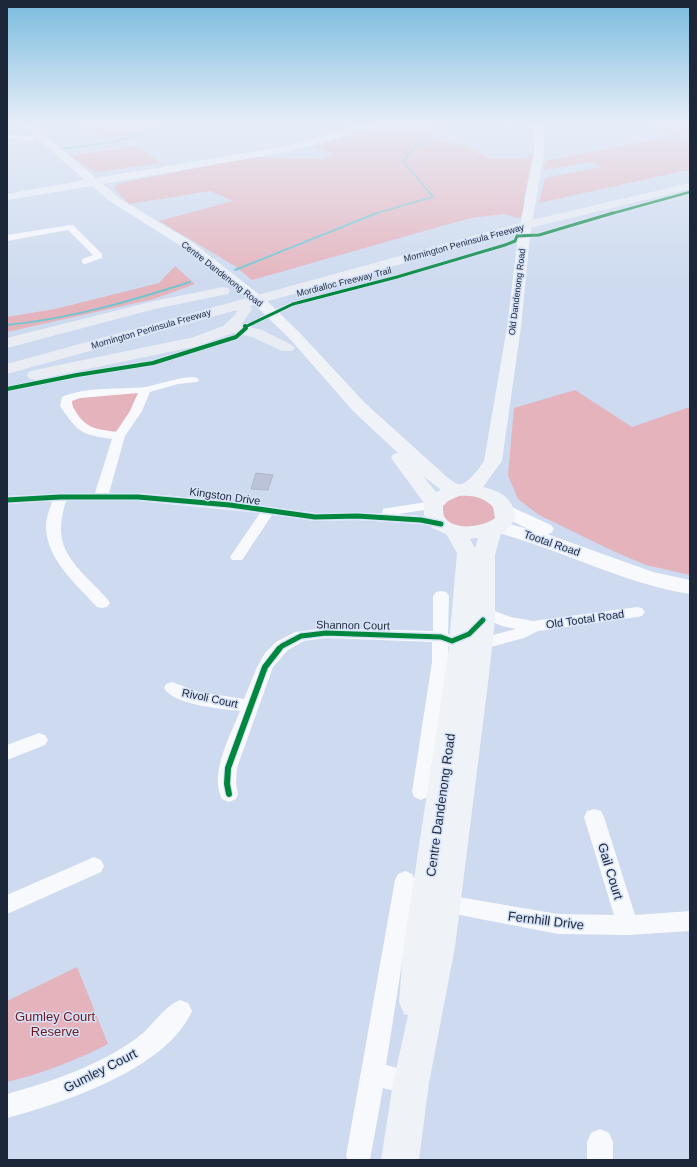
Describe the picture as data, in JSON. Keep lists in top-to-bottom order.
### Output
{
  "streets": {
    "highway": ["Mornington Peninsula Freeway"],
    "main road": ["Centre Dandenong Road", "Old Dandenong Road", "Tootal Road"],
    "street": [
      "Kingston Drive",
      "Old Tootal Road",
      "Shannon Court",
      "Rivoli Court",
      "Gail Court",
      "Fernhill Drive",
      "Gumley Court"
    ],
    "cycle path": ["Mordialloc Freeway Trail"]
  },
  "crossings": [
    ["Mornington Peninsula Freeway", "Centre Dandenong Road"],
    ["Centre Dandenong Road", "Old Dandenong Road"],
    ["Centre Dandenong Road", "Kingston Drive"],
    ["Centre Dandenong Road", "Tootal Road"],
    ["Centre Dandenong Road", "Old Tootal Road"],
    ["Centre Dandenong Road", "Shannon Court"],
    ["Centre Dandenong Road", "Fernhill Drive"],
    ["Old Dandenong Road", "Kingston Drive"],
    ["Old Dandenong Road", "Tootal Road"],
    ["Kingston Drive", "Tootal Road"],
    ["Old Tootal Road", "Shannon Court"],
    ["Shannon Court", "Rivoli Court"],
    ["Gail Court", "Fernhill Drive"]
  ],
  "parks": ["Gumley Court Reserve"]
}
